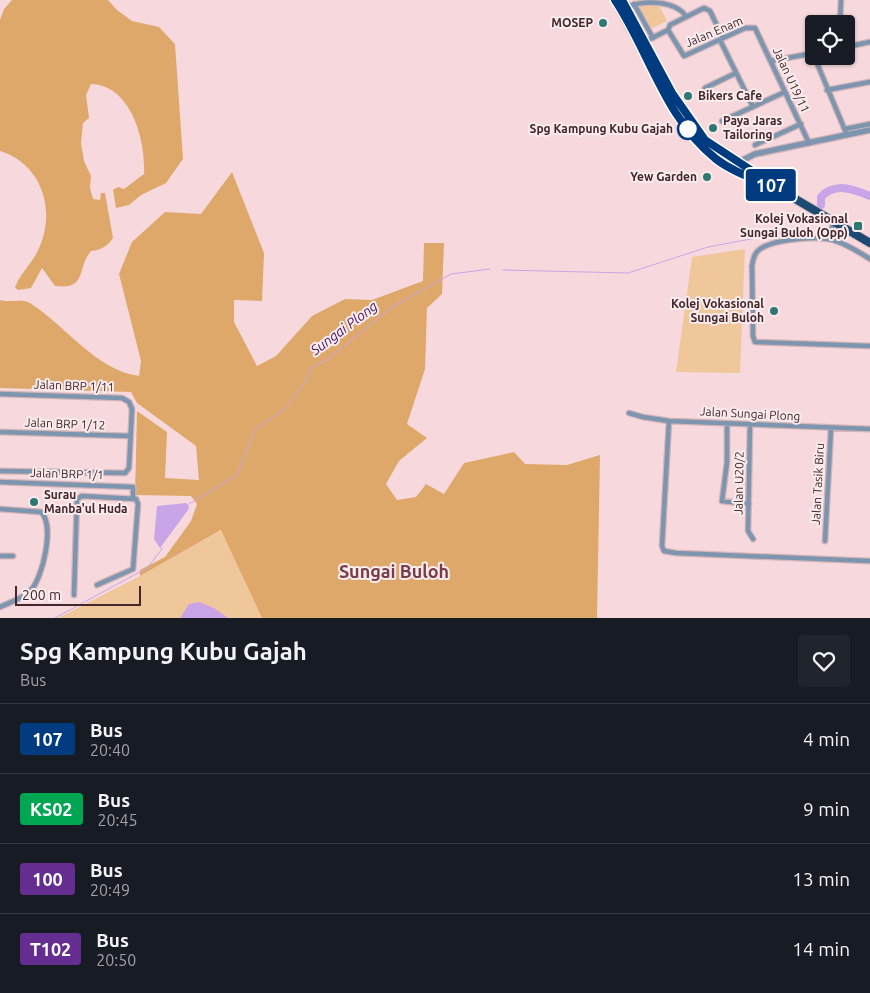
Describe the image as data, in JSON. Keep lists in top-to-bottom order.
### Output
{
  "streets": {
    "street": [
      "Jalan Enam",
      "Jalan U19/11",
      "Jalan BRP 1/11",
      "Jalan Sungai Plong",
      "Jalan BRP 1/12",
      "Jalan BRP 1/1",
      "Jalan U20/2",
      "Jalan Tasik Biru"
    ]
  },
  "crossings": [
    ["Jalan Enam", "Jalan U19/11"],
    ["Jalan BRP 1/11", "Jalan BRP 1/12"],
    ["Jalan Sungai Plong", "Jalan U20/2"],
    ["Jalan Sungai Plong", "Jalan Tasik Biru"]
  ],
  "districts": ["Sungai Buloh"],
  "water": ["Sungai Plong"],
  "places": {
    "other": [
      "MOSEP",
      "Bikers Cafe",
      "Paya Jaras Tailoring",
      "Spg Kampung Kubu Gajah",
      "Yew Garden",
      "Kolej Vokasional Sungai Buloh",
      "Surau Manba'ul Huda"
    ],
    "transit": ["Kolej Vokasional Sungai Buloh (Opp)"]
  },
  "lines": ["bus line 107"],
  "scale_bar": "200 m",
  "page": {
    "on_map": "107",
    "scale": "200 m",
    "heading": ["Spg Kampung Kubu Gajah", "Bus"],
    "list": [
      {
        "mark": "107",
        "name": "Bus",
        "note": "20:40",
        "value": "4 min"
      },
      {
        "mark": "KS02",
        "name": "Bus",
        "note": "20:45",
        "value": "9 min"
      },
      {
        "mark": "100",
        "name": "Bus",
        "note": "20:49",
        "value": "13 min"
      },
      {
        "mark": "T102",
        "name": "Bus",
        "note": "20:50",
        "value": "14 min"
      }
    ]
  }
}
